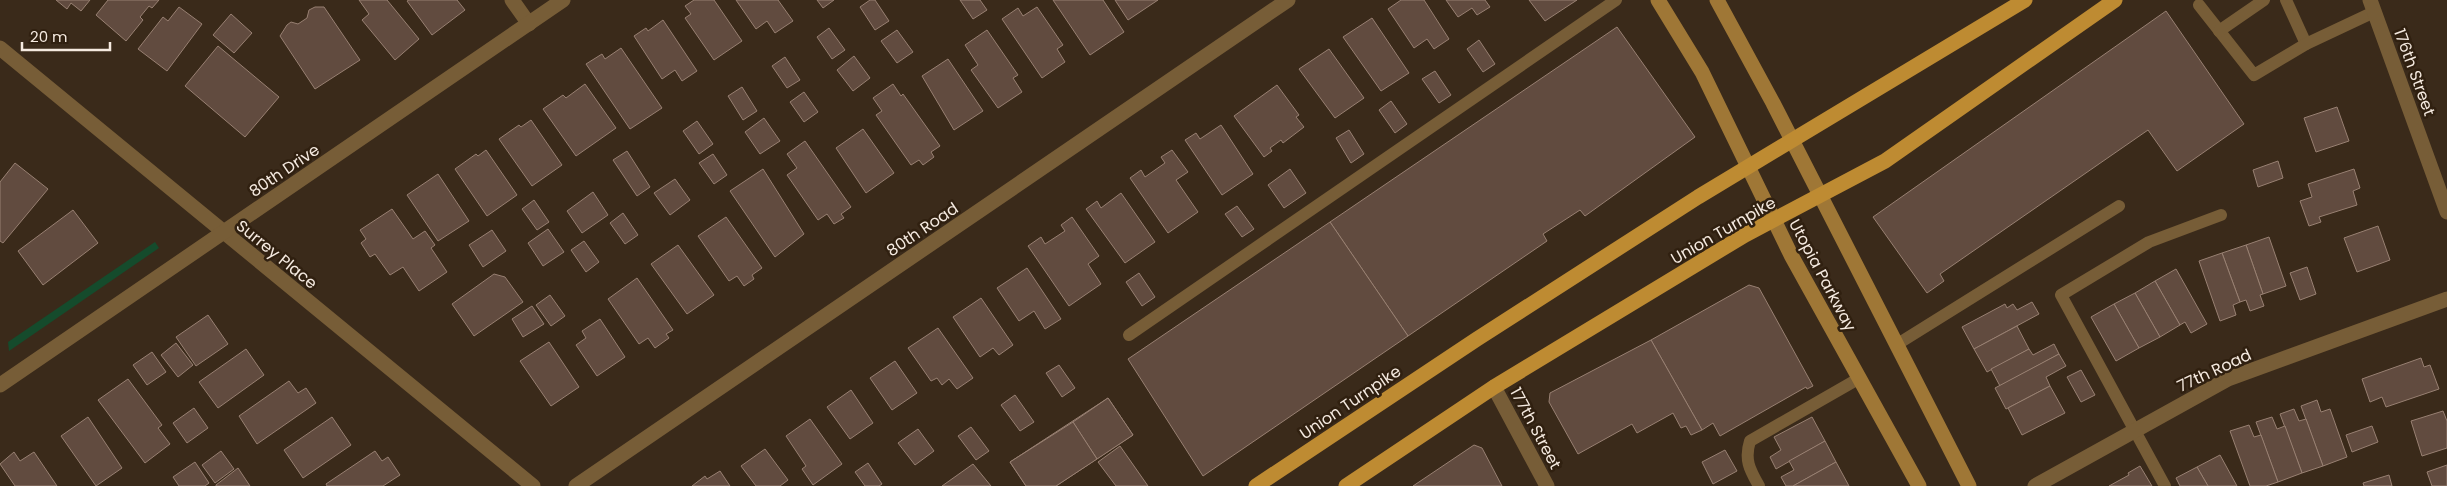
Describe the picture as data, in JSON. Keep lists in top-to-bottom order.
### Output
{
  "streets": {
    "main road": ["Union Turnpike", "Utopia Parkway"],
    "street": [
      "176th Street",
      "80th Drive",
      "80th Road",
      "Surrey Place",
      "77th Road",
      "177th Street"
    ]
  },
  "crossings": [
    ["80th Drive", "Surrey Place"],
    ["Union Turnpike", "Utopia Parkway"],
    ["Union Turnpike", "177th Street"]
  ],
  "scale_bar": "20 m"
}
